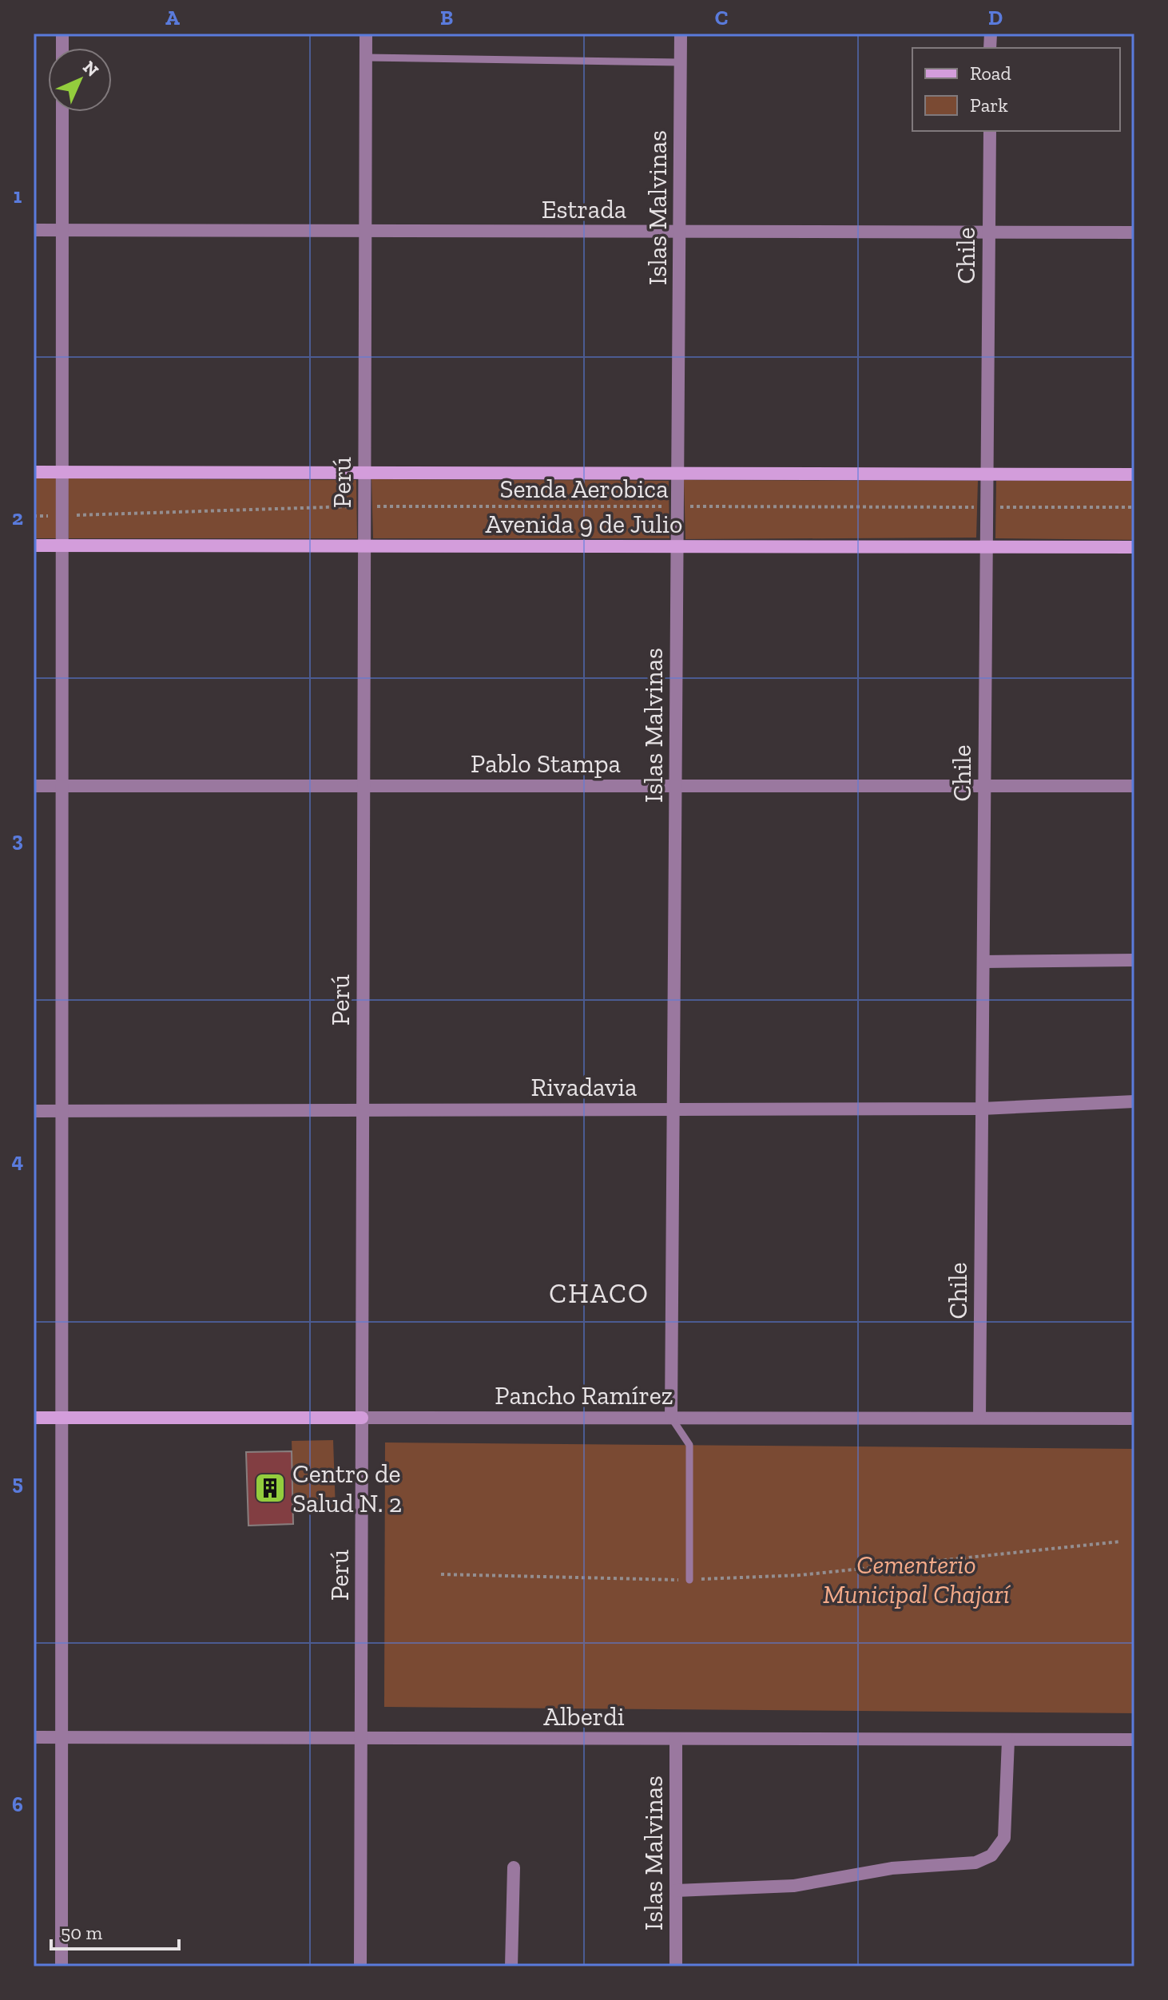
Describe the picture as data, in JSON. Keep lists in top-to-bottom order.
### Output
{
  "streets": {
    "main road": ["Avenida 9 de Julio", "Pancho Ramírez"],
    "street": [
      "Islas Malvinas",
      "Estrada",
      "Chile",
      "Perú",
      "Pablo Stampa",
      "Rivadavia",
      "Alberdi"
    ],
    "path": ["Senda Aerobica"]
  },
  "crossings": [
    ["Islas Malvinas", "Estrada"],
    ["Islas Malvinas", "Senda Aerobica"],
    ["Islas Malvinas", "Avenida 9 de Julio"],
    ["Islas Malvinas", "Pablo Stampa"],
    ["Islas Malvinas", "Rivadavia"],
    ["Islas Malvinas", "Pancho Ramírez"],
    ["Islas Malvinas", "Alberdi"],
    ["Estrada", "Chile"],
    ["Estrada", "Perú"],
    ["Chile", "Senda Aerobica"],
    ["Chile", "Avenida 9 de Julio"],
    ["Chile", "Pablo Stampa"],
    ["Chile", "Rivadavia"],
    ["Chile", "Pancho Ramírez"],
    ["Perú", "Senda Aerobica"],
    ["Perú", "Avenida 9 de Julio"],
    ["Perú", "Pablo Stampa"],
    ["Perú", "Rivadavia"],
    ["Perú", "Pancho Ramírez"],
    ["Perú", "Alberdi"]
  ],
  "districts": ["CHACO"],
  "parks": ["Cementerio Municipal Chajarí"],
  "places": {
    "building": ["Centro de Salud N. 2"]
  },
  "legend": ["Road", "Park"],
  "scale_bar": "50 m",
  "north": "top right",
  "grid": {
    "columns": [
      "A",
      "B",
      "C",
      "D"
    ],
    "rows": [
      "1",
      "2",
      "3",
      "4",
      "5",
      "6"
    ]
  }
}
